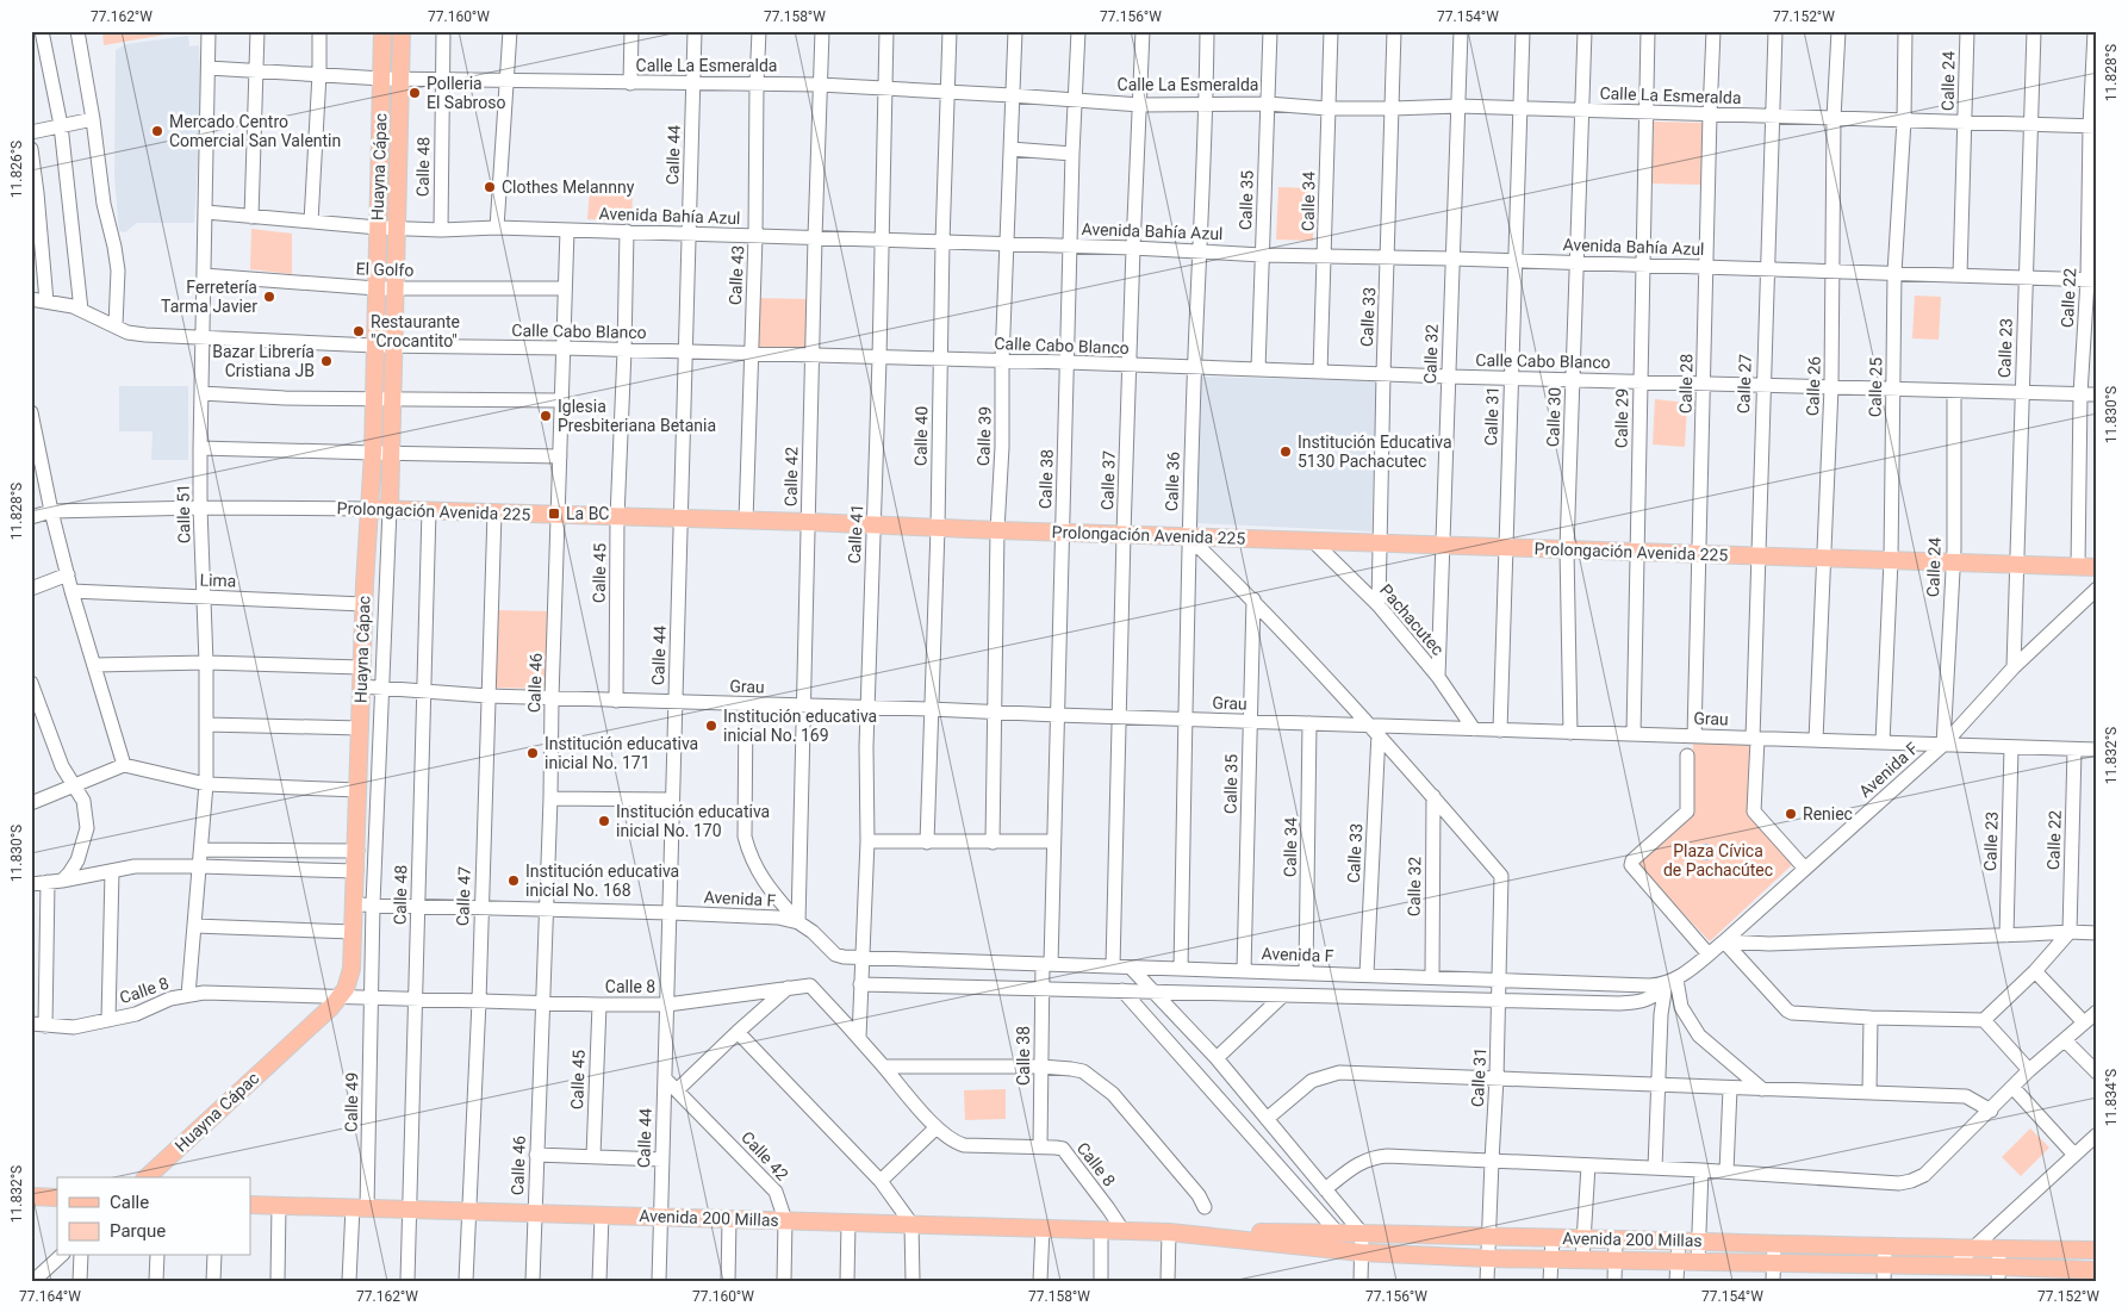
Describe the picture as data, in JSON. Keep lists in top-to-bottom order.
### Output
{
  "streets": {
    "main road": ["Huayna Cápac", "Prolongación Avenida 225", "Avenida 200 Millas"],
    "street": [
      "Calle La Esmeralda",
      "Calle 24",
      "Calle 44",
      "Calle 48",
      "Calle 35",
      "Calle 34",
      "Avenida Bahía Azul",
      "El Golfo",
      "Calle 43",
      "Calle 22",
      "Calle 33",
      "Calle Cabo Blanco",
      "Calle 23",
      "Calle 32",
      "Calle 28",
      "Calle 27",
      "Calle 26",
      "Calle 25",
      "Calle 31",
      "Calle 30",
      "Calle 29",
      "Calle 40",
      "Calle 39",
      "Calle 42",
      "Calle 38",
      "Calle 37",
      "Calle 36",
      "Calle 51",
      "Calle 41",
      "Calle 45",
      "Lima",
      "Pachacutec",
      "Calle 46",
      "Grau",
      "Avenida F",
      "Calle 47",
      "Calle 8",
      "Calle 49"
    ]
  },
  "crossings": [
    ["Calle La Esmeralda", "Calle 24"],
    ["Calle La Esmeralda", "Calle 44"],
    ["Calle La Esmeralda", "Huayna Cápac"],
    ["Calle La Esmeralda", "Calle 48"],
    ["Calle La Esmeralda", "Calle 35"],
    ["Calle La Esmeralda", "Calle 34"],
    ["Calle La Esmeralda", "Calle 43"],
    ["Calle La Esmeralda", "Calle 22"],
    ["Calle La Esmeralda", "Calle 33"],
    ["Calle La Esmeralda", "Calle 23"],
    ["Calle La Esmeralda", "Calle 32"],
    ["Calle La Esmeralda", "Calle 28"],
    ["Calle La Esmeralda", "Calle 27"],
    ["Calle La Esmeralda", "Calle 26"],
    ["Calle La Esmeralda", "Calle 25"],
    ["Calle La Esmeralda", "Calle 31"],
    ["Calle La Esmeralda", "Calle 30"],
    ["Calle La Esmeralda", "Calle 29"],
    ["Calle La Esmeralda", "Calle 40"],
    ["Calle La Esmeralda", "Calle 39"],
    ["Calle La Esmeralda", "Calle 42"],
    ["Calle La Esmeralda", "Calle 38"],
    ["Calle La Esmeralda", "Calle 37"],
    ["Calle La Esmeralda", "Calle 36"],
    ["Calle La Esmeralda", "Calle 51"],
    ["Calle La Esmeralda", "Calle 41"],
    ["Calle 24", "Avenida Bahía Azul"],
    ["Calle 24", "Calle Cabo Blanco"],
    ["Calle 24", "Prolongación Avenida 225"],
    ["Calle 24", "Grau"],
    ["Calle 24", "Avenida F"],
    ["Calle 44", "Avenida Bahía Azul"],
    ["Calle 44", "Calle Cabo Blanco"],
    ["Calle 44", "Calle 42"],
    ["Calle 44", "Prolongación Avenida 225"],
    ["Calle 44", "Grau"],
    ["Calle 44", "Avenida F"],
    ["Calle 44", "Calle 8"],
    ["Calle 44", "Avenida 200 Millas"],
    ["Huayna Cápac", "Avenida Bahía Azul"],
    ["Huayna Cápac", "El Golfo"],
    ["Huayna Cápac", "Calle Cabo Blanco"],
    ["Huayna Cápac", "Prolongación Avenida 225"],
    ["Huayna Cápac", "Lima"],
    ["Huayna Cápac", "Grau"],
    ["Huayna Cápac", "Avenida F"],
    ["Huayna Cápac", "Calle 8"],
    ["Huayna Cápac", "Calle 49"],
    ["Calle 48", "Avenida Bahía Azul"],
    ["Calle 48", "Prolongación Avenida 225"],
    ["Calle 48", "Grau"],
    ["Calle 48", "Avenida F"],
    ["Calle 48", "Calle 8"],
    ["Calle 48", "Avenida 200 Millas"],
    ["Calle 35", "Avenida Bahía Azul"],
    ["Calle 35", "Calle Cabo Blanco"],
    ["Calle 35", "Grau"],
    ["Calle 35", "Avenida F"],
    ["Calle 34", "Avenida Bahía Azul"],
    ["Calle 34", "Calle Cabo Blanco"],
    ["Calle 34", "Grau"],
    ["Calle 34", "Avenida F"],
    ["Avenida Bahía Azul", "Calle 43"],
    ["Avenida Bahía Azul", "Calle 22"],
    ["Avenida Bahía Azul", "Calle 33"],
    ["Avenida Bahía Azul", "Calle 23"],
    ["Avenida Bahía Azul", "Calle 32"],
    ["Avenida Bahía Azul", "Calle 28"],
    ["Avenida Bahía Azul", "Calle 27"],
    ["Avenida Bahía Azul", "Calle 26"],
    ["Avenida Bahía Azul", "Calle 25"],
    ["Avenida Bahía Azul", "Calle 31"],
    ["Avenida Bahía Azul", "Calle 30"],
    ["Avenida Bahía Azul", "Calle 29"],
    ["Avenida Bahía Azul", "Calle 40"],
    ["Avenida Bahía Azul", "Calle 39"],
    ["Avenida Bahía Azul", "Calle 42"],
    ["Avenida Bahía Azul", "Calle 38"],
    ["Avenida Bahía Azul", "Calle 37"],
    ["Avenida Bahía Azul", "Calle 36"],
    ["Avenida Bahía Azul", "Calle 51"],
    ["Avenida Bahía Azul", "Calle 41"],
    ["Avenida Bahía Azul", "Calle 45"],
    ["Avenida Bahía Azul", "Calle 46"],
    ["El Golfo", "Calle 51"],
    ["El Golfo", "Calle 46"],
    ["Calle 43", "Calle Cabo Blanco"],
    ["Calle 43", "Prolongación Avenida 225"],
    ["Calle 22", "Calle Cabo Blanco"],
    ["Calle 22", "Prolongación Avenida 225"],
    ["Calle 22", "Grau"],
    ["Calle 33", "Calle Cabo Blanco"],
    ["Calle 33", "Prolongación Avenida 225"],
    ["Calle 33", "Pachacutec"],
    ["Calle 33", "Grau"],
    ["Calle 33", "Avenida F"],
    ["Calle Cabo Blanco", "Calle 23"],
    ["Calle Cabo Blanco", "Calle 32"],
    ["Calle Cabo Blanco", "Calle 28"],
    ["Calle Cabo Blanco", "Calle 27"],
    ["Calle Cabo Blanco", "Calle 26"],
    ["Calle Cabo Blanco", "Calle 25"],
    ["Calle Cabo Blanco", "Calle 31"],
    ["Calle Cabo Blanco", "Calle 30"],
    ["Calle Cabo Blanco", "Calle 29"],
    ["Calle Cabo Blanco", "Calle 40"],
    ["Calle Cabo Blanco", "Calle 39"],
    ["Calle Cabo Blanco", "Calle 42"],
    ["Calle Cabo Blanco", "Calle 38"],
    ["Calle Cabo Blanco", "Calle 37"],
    ["Calle Cabo Blanco", "Calle 36"],
    ["Calle Cabo Blanco", "Calle 51"],
    ["Calle Cabo Blanco", "Calle 41"],
    ["Calle Cabo Blanco", "Calle 45"],
    ["Calle Cabo Blanco", "Calle 46"],
    ["Calle 23", "Prolongación Avenida 225"],
    ["Calle 23", "Grau"],
    ["Calle 23", "Avenida F"],
    ["Calle 32", "Calle 31"],
    ["Calle 32", "Prolongación Avenida 225"],
    ["Calle 32", "Pachacutec"],
    ["Calle 32", "Avenida F"],
    ["Calle 28", "Prolongación Avenida 225"],
    ["Calle 28", "Grau"],
    ["Calle 27", "Prolongación Avenida 225"],
    ["Calle 27", "Grau"],
    ["Calle 27", "Avenida F"],
    ["Calle 26", "Prolongación Avenida 225"],
    ["Calle 26", "Grau"],
    ["Calle 25", "Prolongación Avenida 225"],
    ["Calle 25", "Grau"],
    ["Calle 31", "Prolongación Avenida 225"],
    ["Calle 31", "Grau"],
    ["Calle 31", "Avenida F"],
    ["Calle 31", "Avenida 200 Millas"],
    ["Calle 30", "Prolongación Avenida 225"],
    ["Calle 30", "Grau"],
    ["Calle 29", "Prolongación Avenida 225"],
    ["Calle 29", "Grau"],
    ["Calle 40", "Prolongación Avenida 225"],
    ["Calle 40", "Grau"],
    ["Calle 39", "Prolongación Avenida 225"],
    ["Calle 39", "Grau"],
    ["Calle 42", "Prolongación Avenida 225"],
    ["Calle 42", "Grau"],
    ["Calle 42", "Avenida F"],
    ["Calle 42", "Avenida 200 Millas"],
    ["Calle 38", "Prolongación Avenida 225"],
    ["Calle 38", "Grau"],
    ["Calle 38", "Avenida F"],
    ["Calle 38", "Calle 8"],
    ["Calle 37", "Prolongación Avenida 225"],
    ["Calle 37", "Grau"],
    ["Calle 37", "Avenida F"],
    ["Calle 36", "Prolongación Avenida 225"],
    ["Calle 36", "Grau"],
    ["Calle 36", "Avenida F"],
    ["Prolongación Avenida 225", "Calle 51"],
    ["Prolongación Avenida 225", "Calle 41"],
    ["Prolongación Avenida 225", "Calle 45"],
    ["Prolongación Avenida 225", "Pachacutec"],
    ["Prolongación Avenida 225", "Calle 46"],
    ["Prolongación Avenida 225", "Calle 47"],
    ["Calle 51", "Lima"],
    ["Calle 51", "Calle 8"],
    ["Calle 41", "Grau"],
    ["Calle 41", "Avenida F"],
    ["Calle 41", "Calle 8"],
    ["Calle 45", "Grau"],
    ["Calle 45", "Calle 8"],
    ["Pachacutec", "Grau"],
    ["Calle 46", "Grau"],
    ["Calle 46", "Avenida F"],
    ["Calle 46", "Calle 8"],
    ["Calle 46", "Avenida 200 Millas"],
    ["Grau", "Avenida F"],
    ["Grau", "Calle 47"],
    ["Avenida F", "Calle 47"],
    ["Calle 47", "Calle 8"],
    ["Calle 47", "Avenida 200 Millas"],
    ["Calle 8", "Calle 49"],
    ["Calle 8", "Avenida 200 Millas"],
    ["Calle 49", "Avenida 200 Millas"]
  ],
  "parks": ["Plaza Cívica de Pachacútec"],
  "places": {
    "other": [
      "Polleria El Sabroso",
      "Mercado Centro Comercial San Valentin",
      "Clothes Melannny",
      "Ferretería Tarma Javier",
      "Restaurante \"Crocantito\"",
      "Bazar Librería Cristiana JB",
      "Iglesia Presbiteriana Betania",
      "Institución Educativa 5130 Pachacutec",
      "Institución educativa inicial No. 169",
      "Institución educativa inicial No. 171",
      "Reniec",
      "Institución educativa inicial No. 170",
      "Institución educativa inicial No. 168"
    ],
    "transit": ["La BC"]
  },
  "legend": ["Calle", "Parque"],
  "coordinates": [
    "77.162°W",
    "77.160°W",
    "77.158°W",
    "77.156°W",
    "77.154°W",
    "77.152°W",
    "11.828°S",
    "11.826°S",
    "11.830°S",
    "11.832°S",
    "11.834°S",
    "77.164°W"
  ]
}
